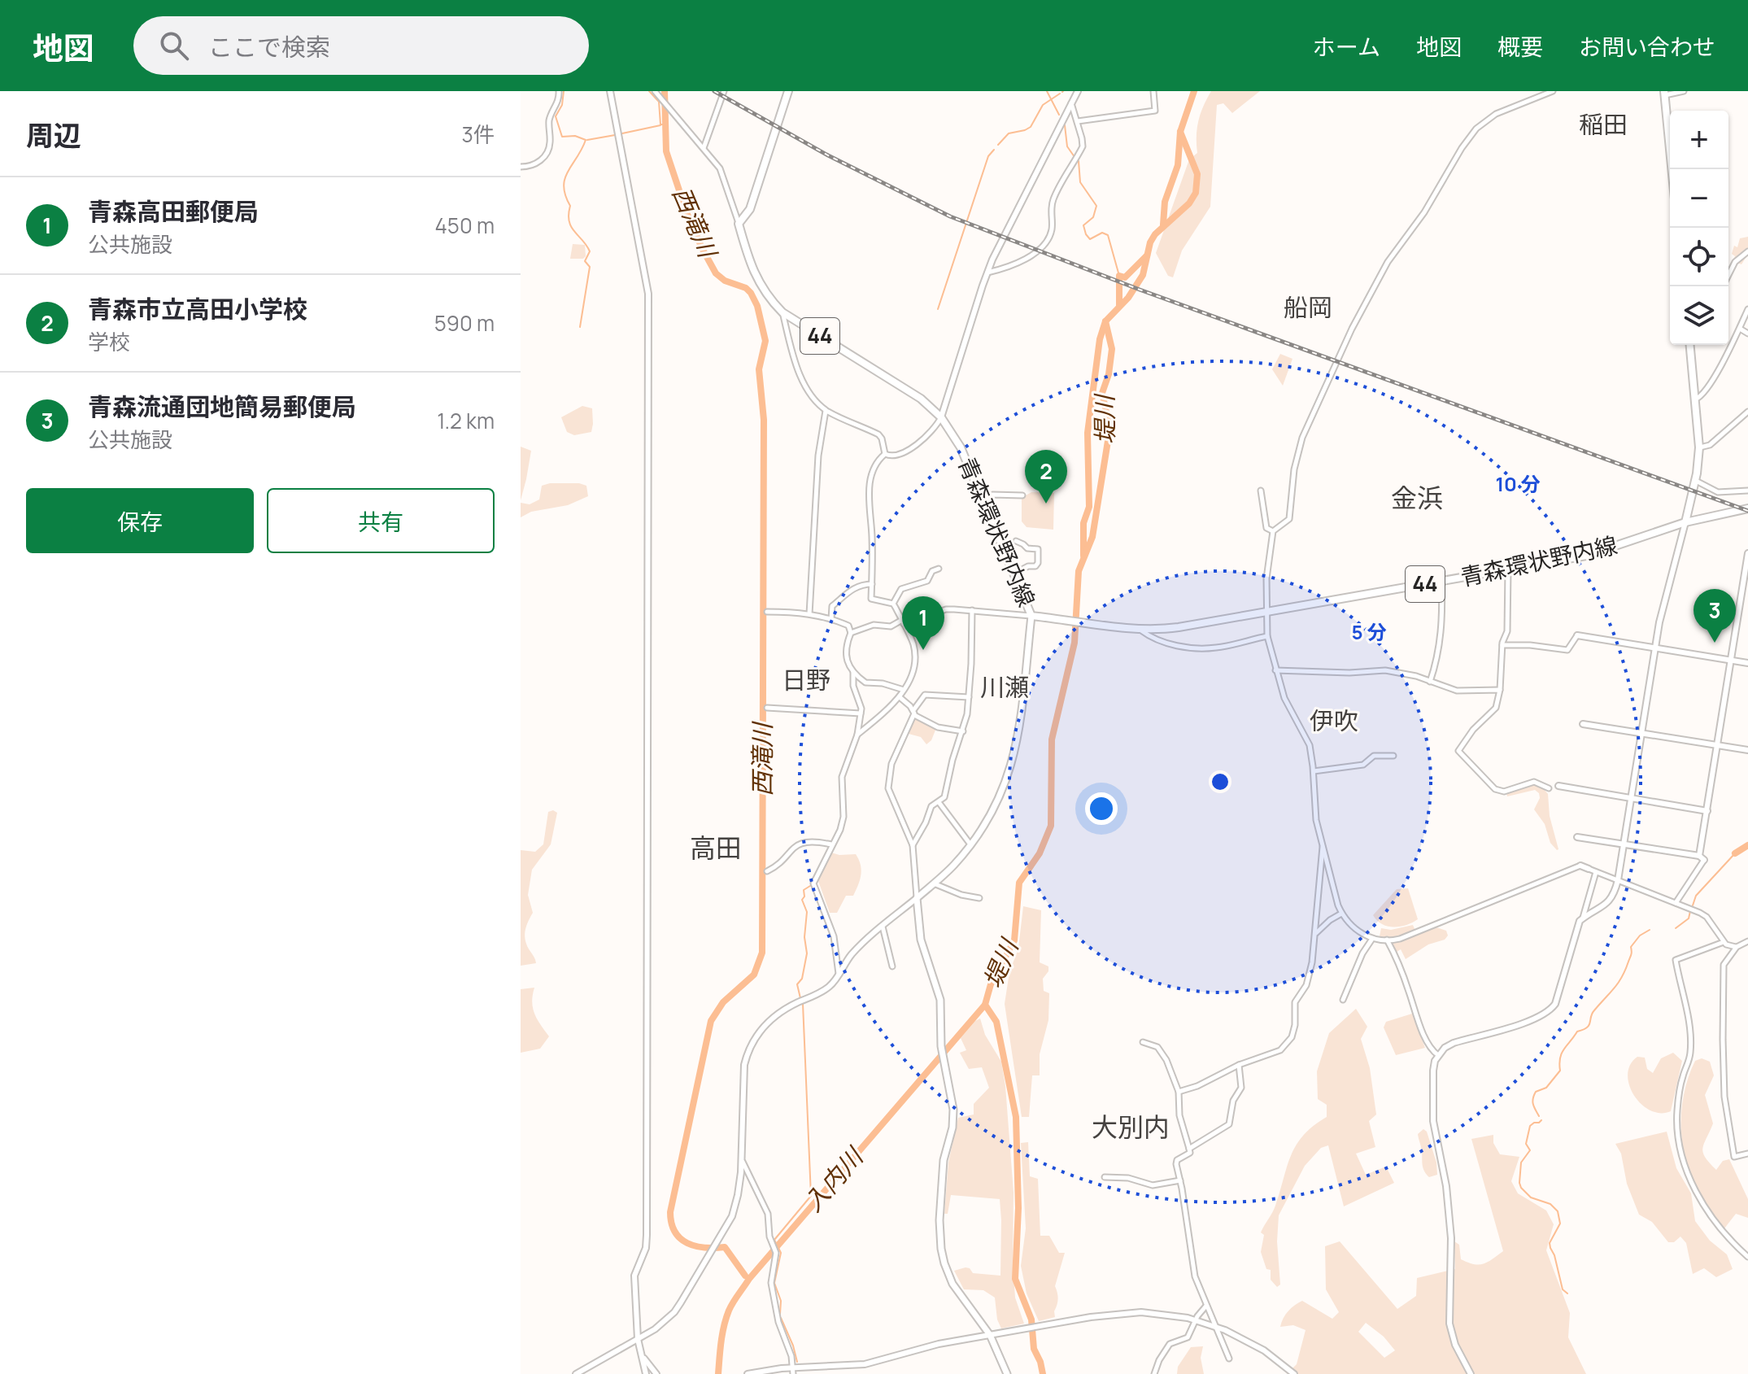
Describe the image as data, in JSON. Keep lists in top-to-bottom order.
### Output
{
  "streets": {
    "main road": ["44", "青森環状野内線"]
  },
  "districts": [
    "稲田",
    "船岡",
    "金浜",
    "日野",
    "川瀬",
    "伊吹",
    "高田",
    "大別内"
  ],
  "water": ["西滝川", "堤川", "入内川"],
  "page": {
    "header": "地図",
    "search": "ここで検索",
    "nav": [
      "ホーム",
      "地図",
      "概要",
      "お問い合わせ"
    ],
    "heading": ["周辺", "3件"],
    "map_buttons": ["+", "−"],
    "list": [
      {
        "mark": "1",
        "name": "青森高田郵便局",
        "note": "公共施設",
        "value": "450 m"
      },
      {
        "mark": "2",
        "name": "青森市立高田小学校",
        "note": "学校",
        "value": "590 m"
      },
      {
        "mark": "3",
        "name": "青森流通団地簡易郵便局",
        "note": "公共施設",
        "value": "1.2 km"
      }
    ],
    "pins": ["2", "3", "1"],
    "buttons": ["保存", "共有"]
  },
  "rings": ["10 分", "5 分"]
}
